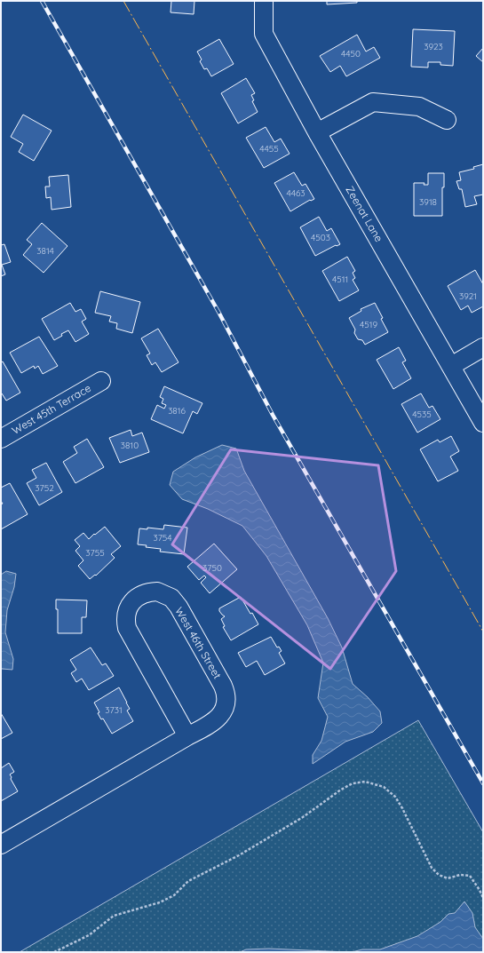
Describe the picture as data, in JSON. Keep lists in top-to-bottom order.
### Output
{
  "streets": {
    "street": ["Zeenat Lane", "West 45th Terrace", "West 46th Street"]
  },
  "house_numbers": [
    "3923",
    "4450",
    "4455",
    "4463",
    "3918",
    "4503",
    "3814",
    "4511",
    "3921",
    "4519",
    "3816",
    "4535",
    "3810",
    "3752",
    "3754",
    "3755",
    "3750",
    "3731"
  ]
}
